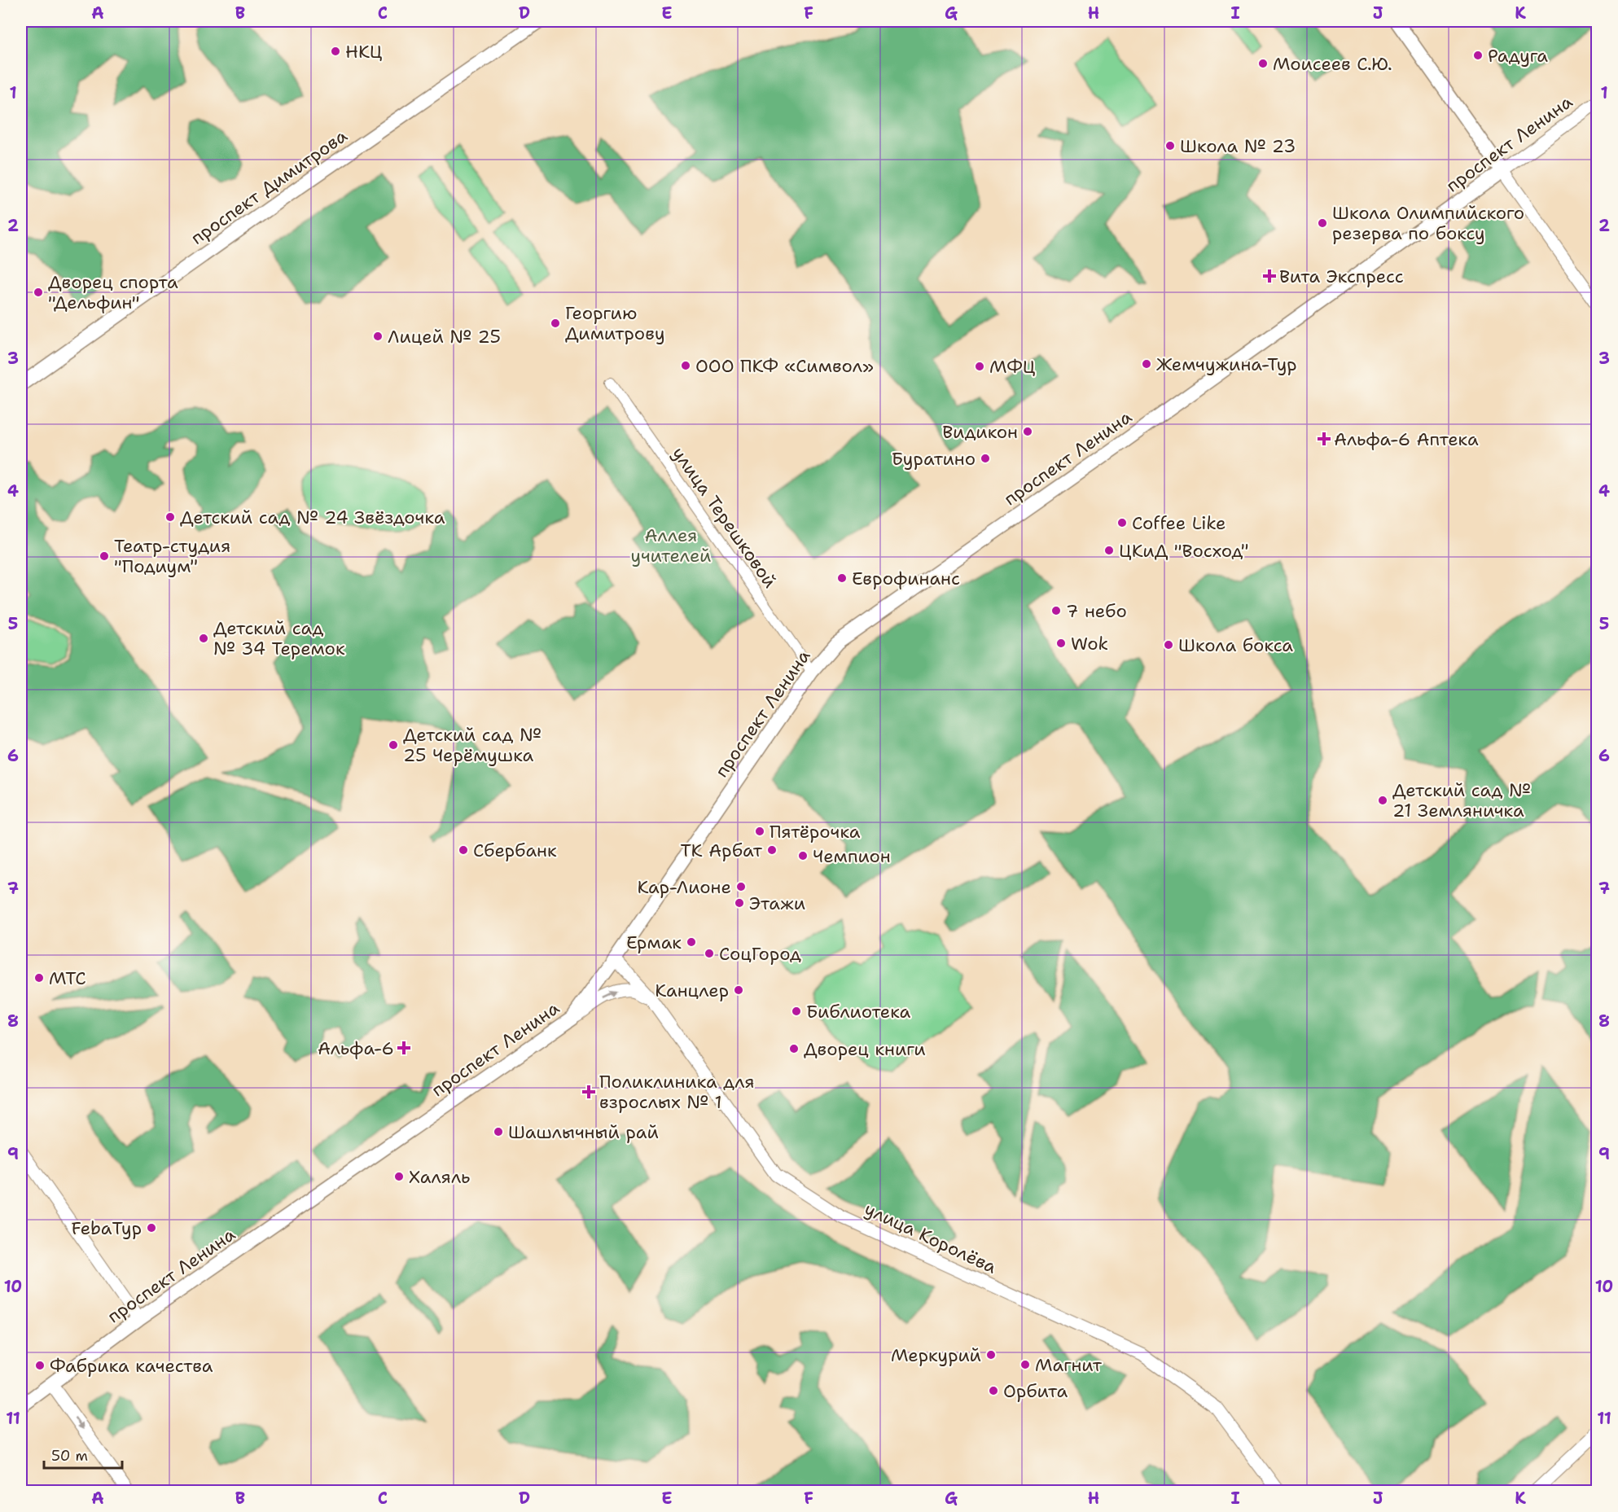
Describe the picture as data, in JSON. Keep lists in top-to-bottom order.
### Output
{
  "streets": {
    "main road": ["проспект Ленина", "проспект Димитрова"],
    "street": ["улица Терешковой", "улица Королёва"]
  },
  "crossings": [
    ["проспект Ленина", "улица Терешковой"],
    ["проспект Ленина", "улица Королёва"]
  ],
  "parks": ["Аллея учителей"],
  "places": {
    "other": [
      "НКЦ",
      "Радуга",
      "Моисеев С.Ю.",
      "Школа № 23",
      "Школа Олимпийского резерва по боксу",
      "Дворец спорта \"Дельфин\"",
      "Георгию Димитрову",
      "Лицей № 25",
      "Жемчужина-Тур",
      "ООО ПКФ «Символ»",
      "МФЦ",
      "Видикон",
      "Буратино",
      "Детский сад № 24 Звёздочка",
      "Coffee Like",
      "ЦКиД \"Восход\"",
      "Театр-студия \"Подиум\"",
      "Еврофинанс",
      "7 небо",
      "Детский сад № 34 Теремок",
      "Wok",
      "Школа бокса",
      "Детский сад № 25 Черёмушка",
      "Детский сад № 21 Земляничка",
      "Пятёрочка",
      "Сбербанк",
      "ТК Арбат",
      "Чемпион",
      "Кар-Лионе",
      "Этажи",
      "Ермак",
      "СоцГород",
      "МТС",
      "Канцлер",
      "Библиотека",
      "Дворец книги",
      "Шашлычный рай",
      "Халяль",
      "FebaТур",
      "Меркурий",
      "Магнит",
      "Фабрика качества",
      "Орбита"
    ],
    "health": [
      "Вита Экспресс",
      "Альфа-6 Аптека",
      "Альфа-6",
      "Поликлиника для взрослых № 1"
    ]
  },
  "scale_bar": "50 m",
  "grid": {
    "columns": [
      "A",
      "B",
      "C",
      "D",
      "E",
      "F",
      "G",
      "H",
      "I",
      "J",
      "K"
    ],
    "rows": [
      "1",
      "2",
      "3",
      "4",
      "5",
      "6",
      "7",
      "8",
      "9",
      "10",
      "11"
    ]
  }
}
